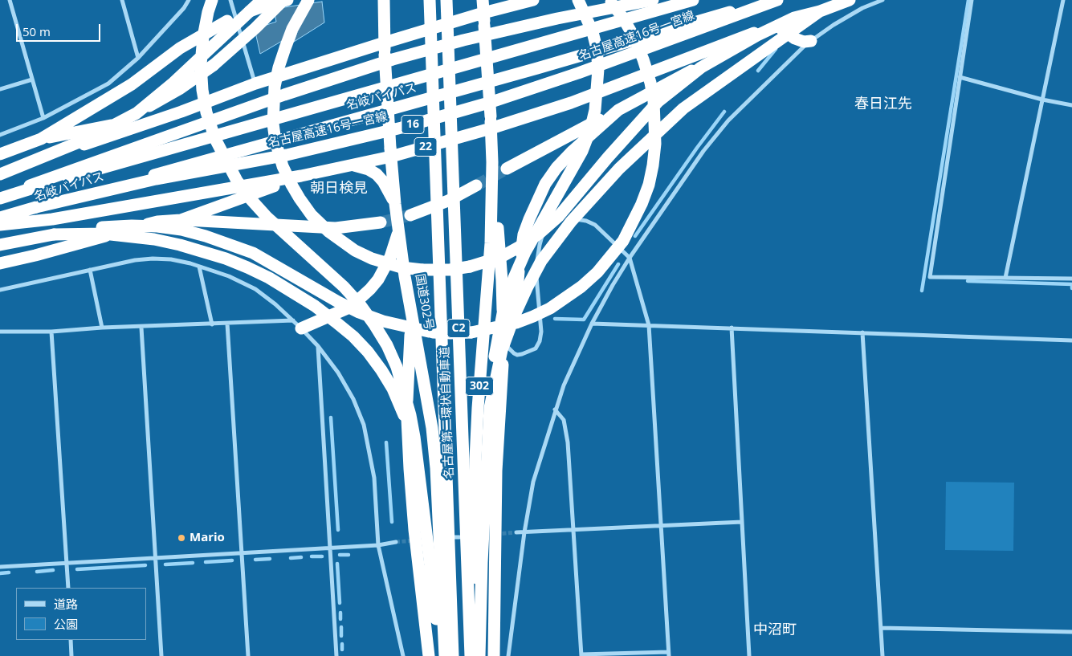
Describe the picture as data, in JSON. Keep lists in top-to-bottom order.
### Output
{
  "streets": {
    "highway": [
      "名古屋高速16号一宮線",
      "名岐バイパス",
      "16",
      "22",
      "国道302号",
      "C2",
      "302",
      "名古屋第二環状自動車道"
    ]
  },
  "crossings": [
    ["名岐バイパス", "22"],
    ["22", "国道302号"],
    ["22", "302"]
  ],
  "districts": ["春日江先", "朝日検見", "中沼町"],
  "places": ["Mario"],
  "legend": ["道路", "公園"],
  "scale_bar": "50 m"
}
